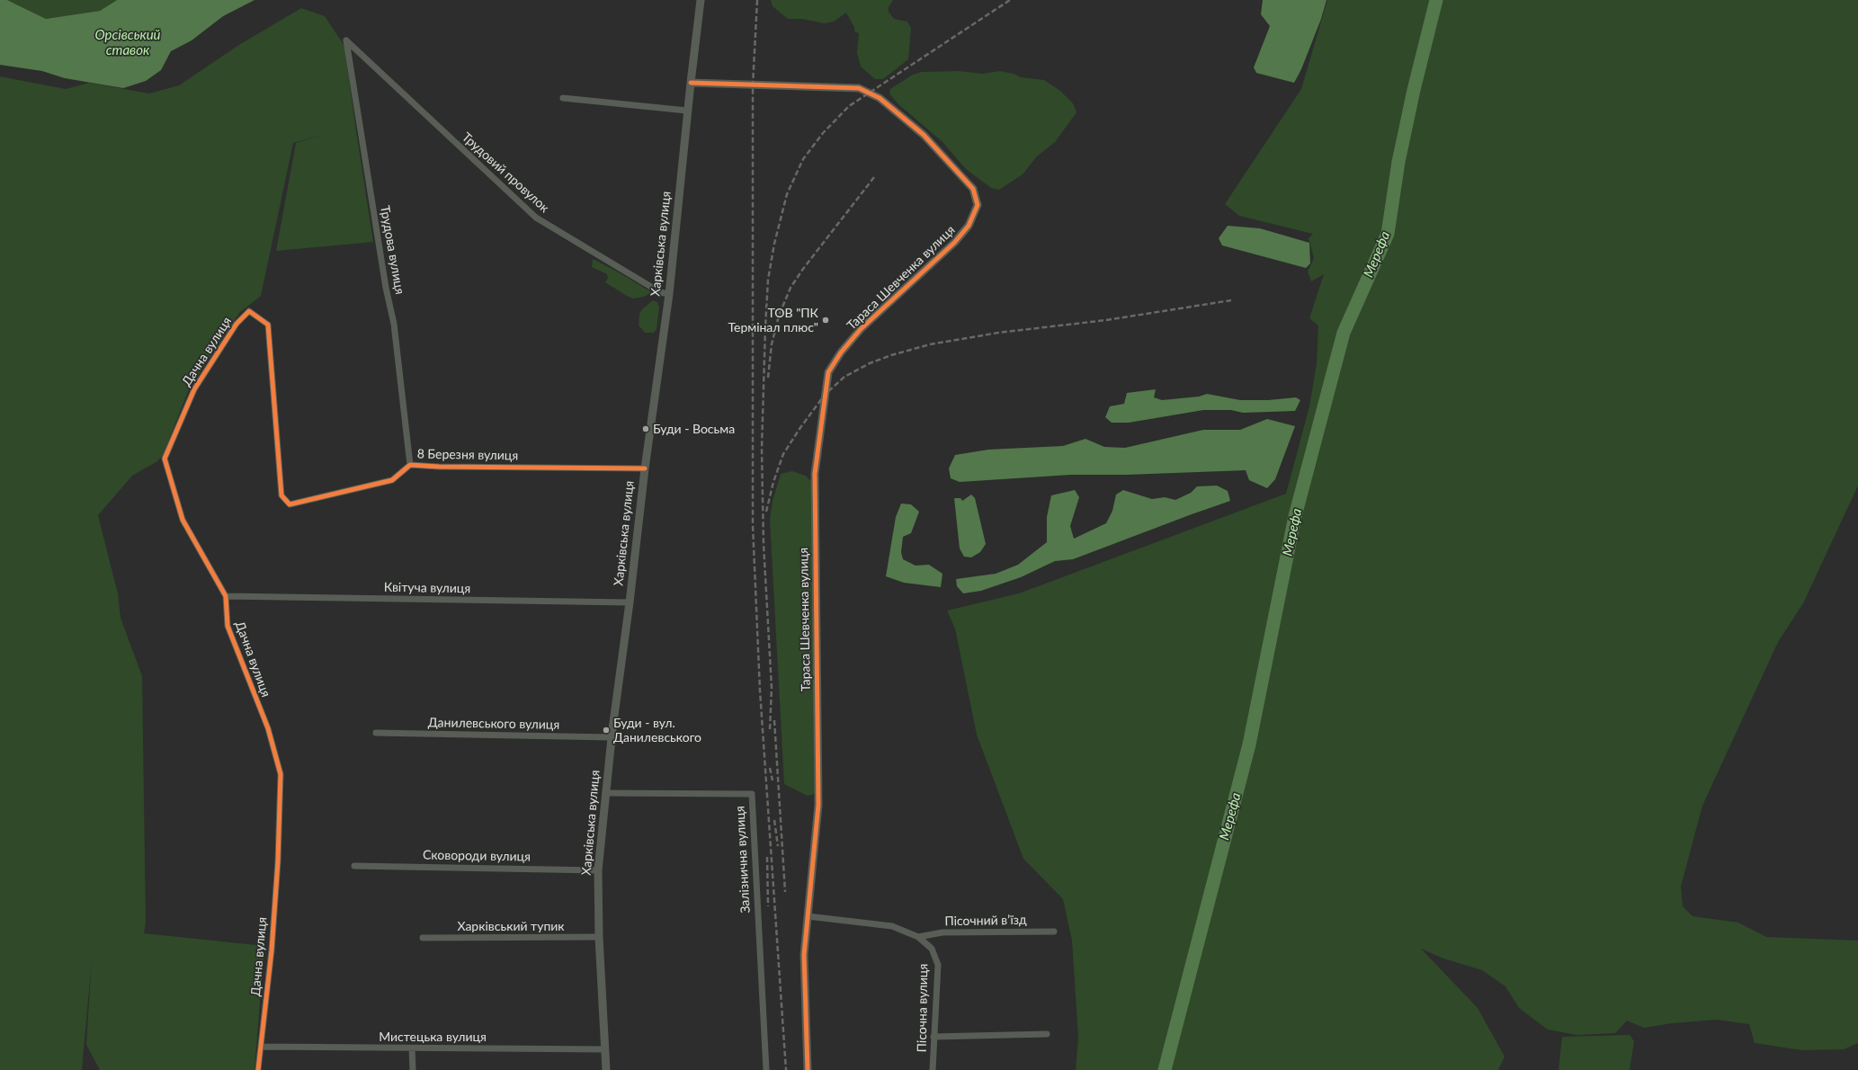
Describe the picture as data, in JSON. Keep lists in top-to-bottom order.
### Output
{
  "streets": {
    "street": [
      "Трудовий провулок",
      "Харківська вулиця",
      "Трудова вулиця",
      "Тараса Шевченка вулиця",
      "Дачна вулиця",
      "8 Березня вулиця",
      "Квітуча вулиця",
      "Данилевського вулиця",
      "Сковороди вулиця",
      "Залізнична вулиця",
      "Пісочний в’їзд",
      "Харківський тупик",
      "Пісочна вулиця",
      "Мистецька вулиця"
    ]
  },
  "crossings": [
    ["Трудовий провулок", "Харківська вулиця"],
    ["Трудовий провулок", "Трудова вулиця"],
    ["Харківська вулиця", "Тараса Шевченка вулиця"],
    ["Харківська вулиця", "8 Березня вулиця"],
    ["Харківська вулиця", "Квітуча вулиця"],
    ["Харківська вулиця", "Данилевського вулиця"],
    ["Харківська вулиця", "Сковороди вулиця"],
    ["Харківська вулиця", "Залізнична вулиця"],
    ["Харківська вулиця", "Харківський тупик"],
    ["Харківська вулиця", "Мистецька вулиця"],
    ["Трудова вулиця", "8 Березня вулиця"],
    ["Тараса Шевченка вулиця", "Пісочна вулиця"],
    ["Дачна вулиця", "8 Березня вулиця"],
    ["Дачна вулиця", "Квітуча вулиця"],
    ["Дачна вулиця", "Мистецька вулиця"],
    ["Пісочний в’їзд", "Пісочна вулиця"]
  ],
  "water": ["Орсівський ставок", "Мерефа"],
  "places": ["ТОВ \"ПК Термінал плюс\"", "Буди - Восьма", "Буди - вул. Данилевського"]
}
